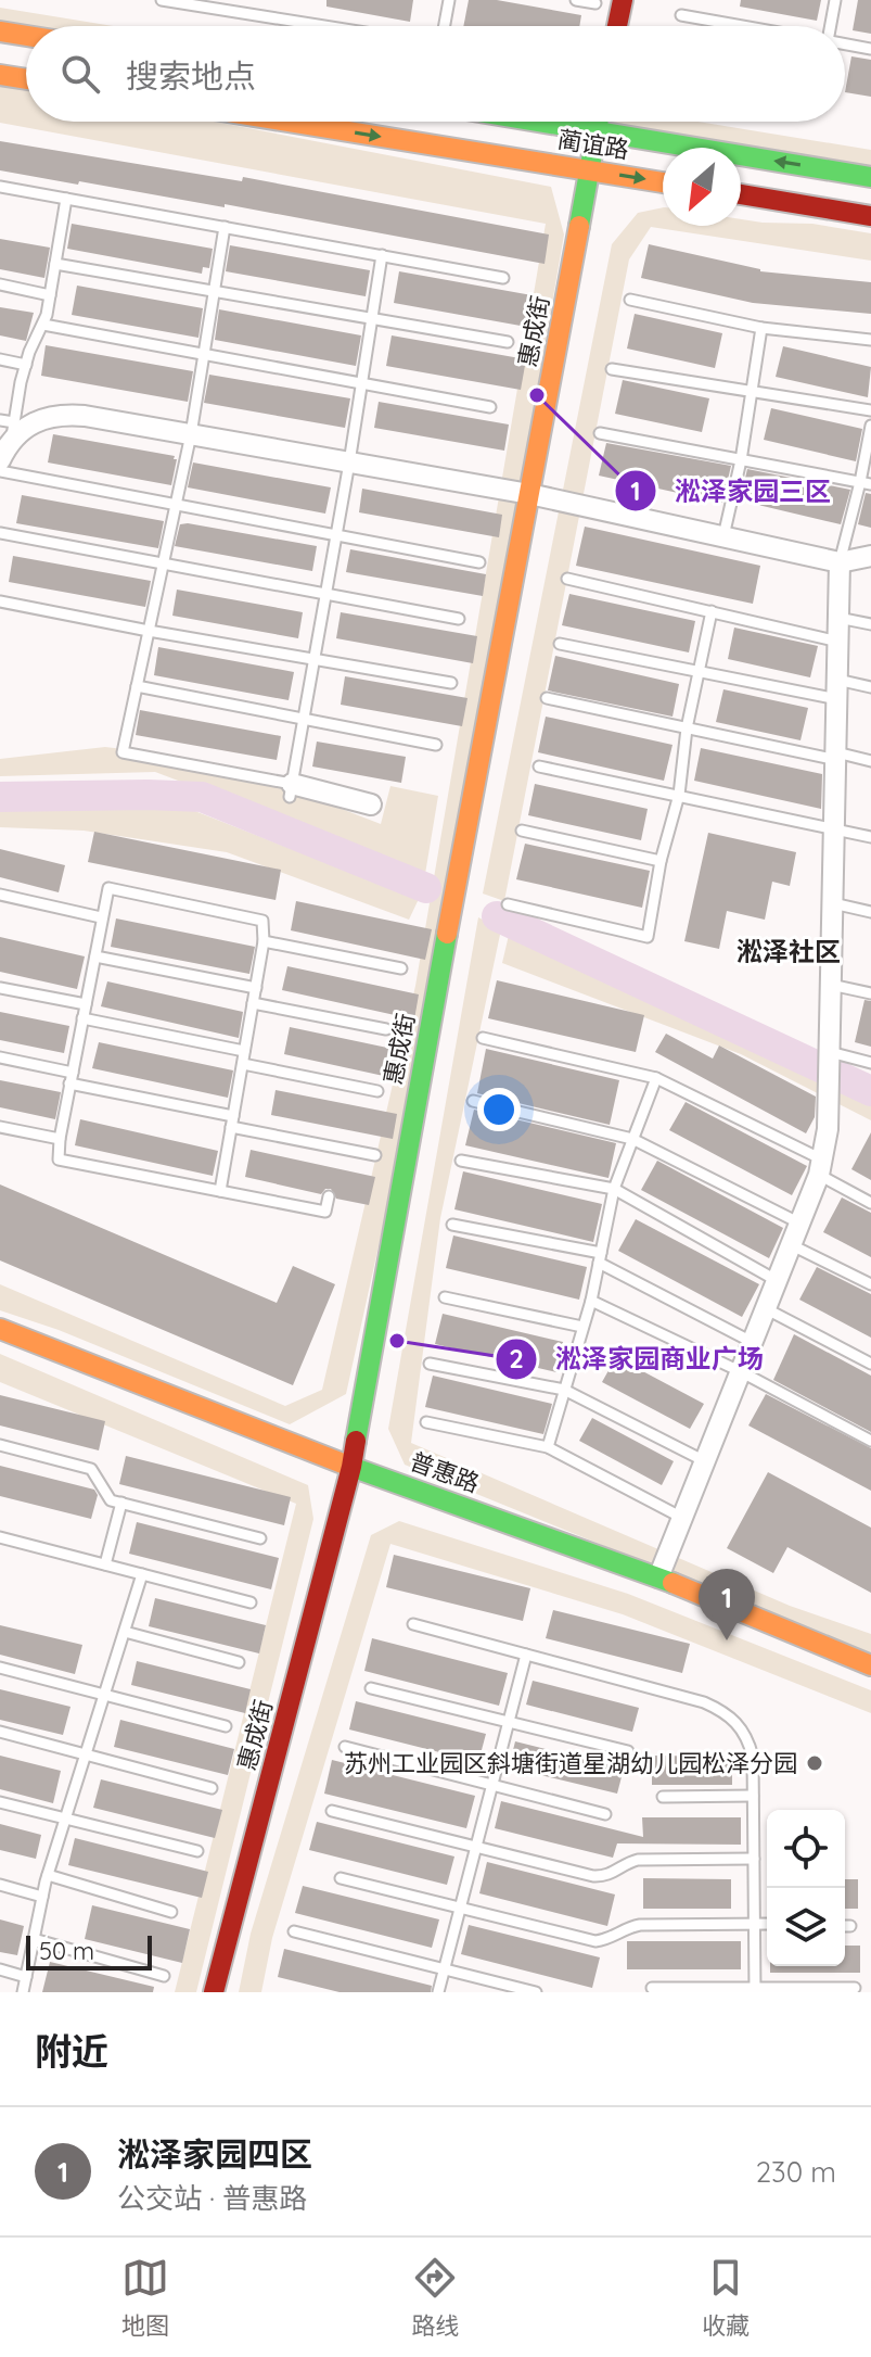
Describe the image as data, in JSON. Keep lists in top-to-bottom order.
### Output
{
  "streets": {
    "main road": ["蔺谊路", "惠成街", "普惠路"]
  },
  "crossings": [
    ["蔺谊路", "惠成街"],
    ["惠成街", "普惠路"]
  ],
  "districts": ["淞泽社区"],
  "places": ["淞泽家园三区", "淞泽家园商业广场", "苏州工业园区斜塘街道星湖幼儿园松泽分园"],
  "scale_bar": "50 m",
  "north": "bottom left",
  "page": {
    "search": "搜索地点",
    "pins": "1",
    "scale": "50 m",
    "heading": "附近",
    "list": [
      {
        "mark": "1",
        "name": "淞泽家园四区",
        "note": "公交站 · 普惠路",
        "value": "230 m"
      }
    ],
    "nav": ["地图", "路线", "收藏"]
  }
}
